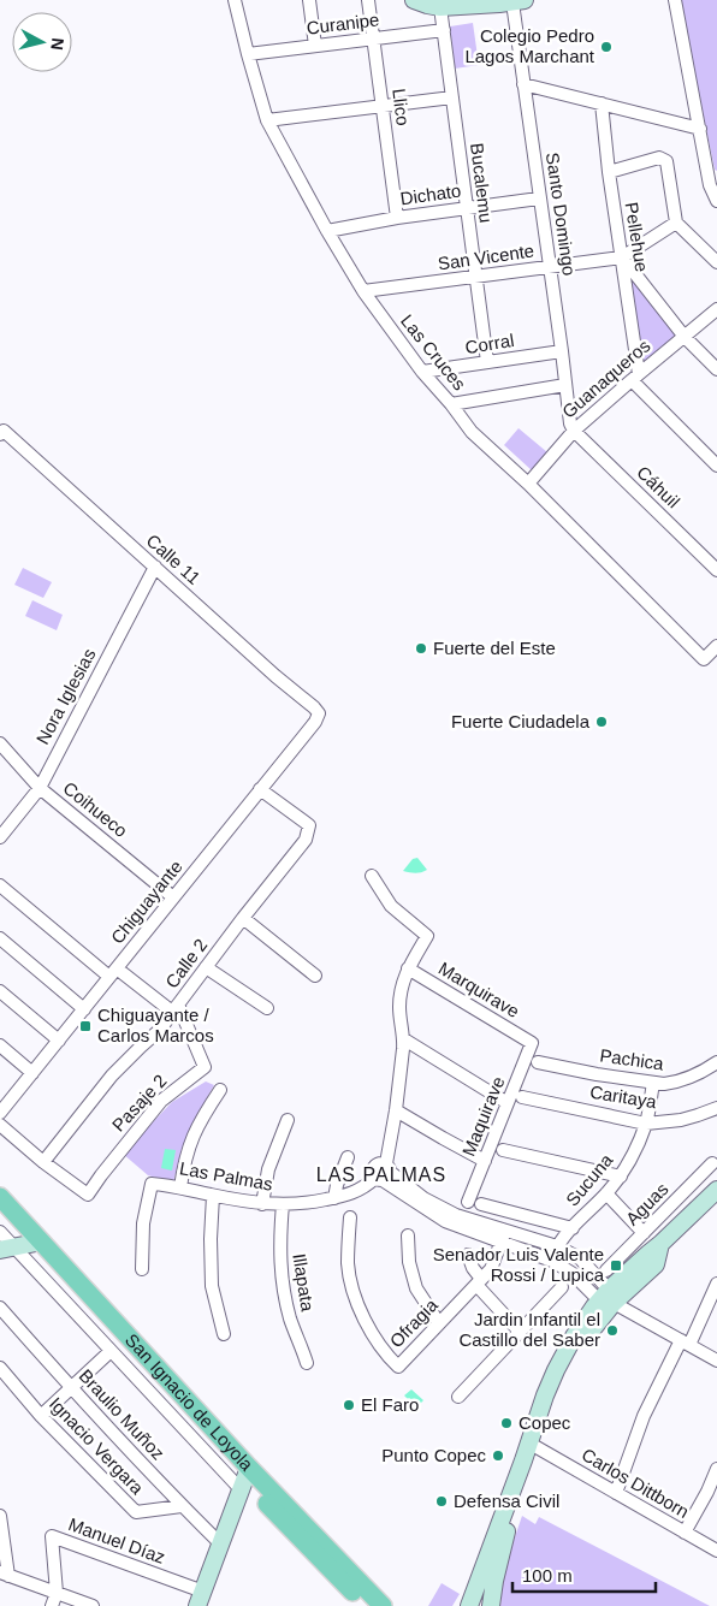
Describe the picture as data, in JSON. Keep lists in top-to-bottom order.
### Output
{
  "streets": {
    "main road": ["San Ignacio de Loyola"],
    "street": [
      "Curanipe",
      "Llico",
      "Bucalemu",
      "Dichato",
      "Santo Domingo",
      "Pellehue",
      "San Vicente",
      "Corral",
      "Las Cruces",
      "Guanaqueros",
      "Cáhuil",
      "Calle 11",
      "Nora Iglesias",
      "Coihueco",
      "Chiguayante",
      "Calle 2",
      "Marquirave",
      "Pachica",
      "Caritaya",
      "Pasaje 2",
      "Maquirave",
      "Las Palmas",
      "Sucuna",
      "Aguas",
      "Illapata",
      "Ofragia",
      "Braulio Muñoz",
      "Ignacio Vergara",
      "Carlos Dittborn",
      "Manuel Díaz"
    ]
  },
  "crossings": [
    ["Curanipe", "Llico"],
    ["Curanipe", "Bucalemu"],
    ["Curanipe", "Las Cruces"],
    ["Llico", "Dichato"],
    ["Bucalemu", "Dichato"],
    ["Bucalemu", "San Vicente"],
    ["Bucalemu", "Corral"],
    ["Dichato", "Santo Domingo"],
    ["Dichato", "Las Cruces"],
    ["Santo Domingo", "San Vicente"],
    ["Santo Domingo", "Corral"],
    ["Santo Domingo", "Guanaqueros"],
    ["Santo Domingo", "Cáhuil"],
    ["Pellehue", "San Vicente"],
    ["Pellehue", "Guanaqueros"],
    ["San Vicente", "Las Cruces"],
    ["Corral", "Las Cruces"],
    ["Las Cruces", "Guanaqueros"],
    ["Guanaqueros", "Cáhuil"],
    ["Calle 11", "Nora Iglesias"],
    ["Calle 11", "Chiguayante"],
    ["Nora Iglesias", "Coihueco"],
    ["Coihueco", "Chiguayante"],
    ["Chiguayante", "Calle 2"],
    ["Calle 2", "Pasaje 2"],
    ["Marquirave", "Maquirave"],
    ["Pachica", "Sucuna"],
    ["Caritaya", "Sucuna"],
    ["Las Palmas", "Illapata"],
    ["Braulio Muñoz", "Ignacio Vergara"]
  ],
  "districts": ["LAS PALMAS"],
  "places": {
    "other": [
      "Colegio Pedro Lagos Marchant",
      "Fuerte del Este",
      "Fuerte Ciudadela",
      "Jardin Infantil el Castillo del Saber",
      "El Faro",
      "Copec",
      "Punto Copec",
      "Defensa Civil"
    ],
    "transit": ["Chiguayante / Carlos Marcos", "Senador Luis Valente Rossi / Lupica"]
  },
  "scale_bar": "100 m",
  "north": "right"
}
